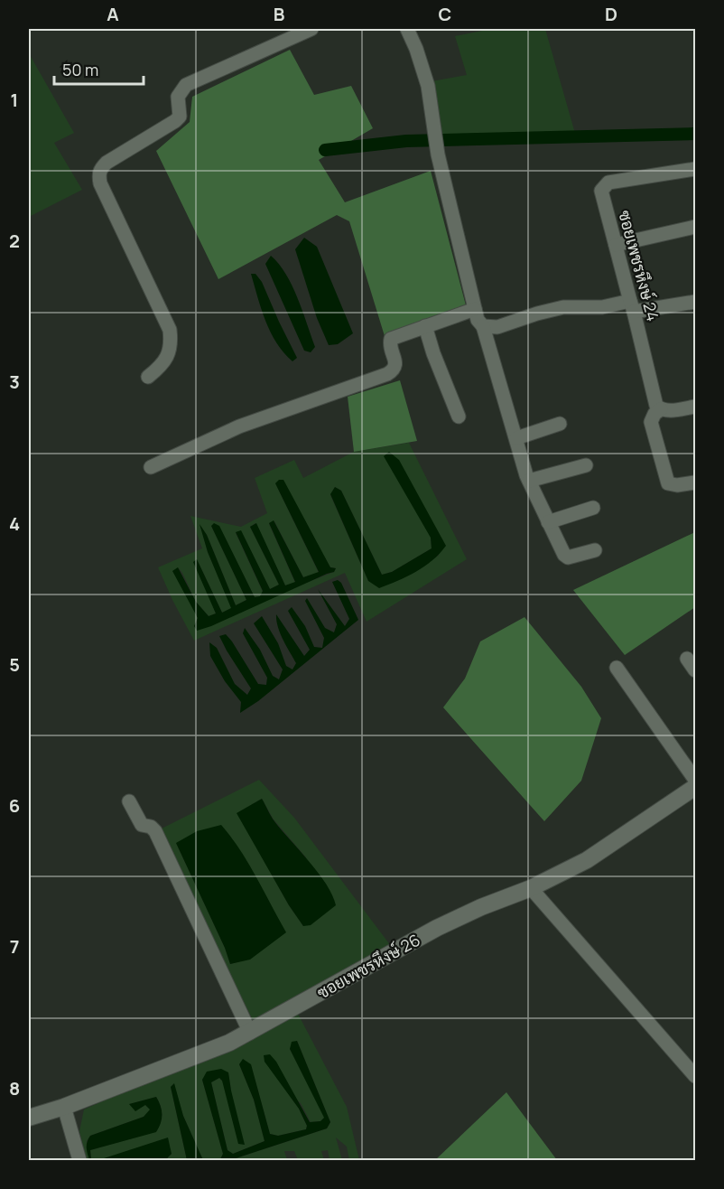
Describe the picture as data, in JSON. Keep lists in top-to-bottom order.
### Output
{
  "streets": {
    "street": ["ซอยเพชรหึงษ์ 24", "ซอยเพชรหึงษ์ 26"]
  },
  "scale_bar": "50 m",
  "grid": {
    "columns": [
      "A",
      "B",
      "C",
      "D"
    ],
    "rows": [
      "1",
      "2",
      "3",
      "4",
      "5",
      "6",
      "7",
      "8"
    ]
  }
}
